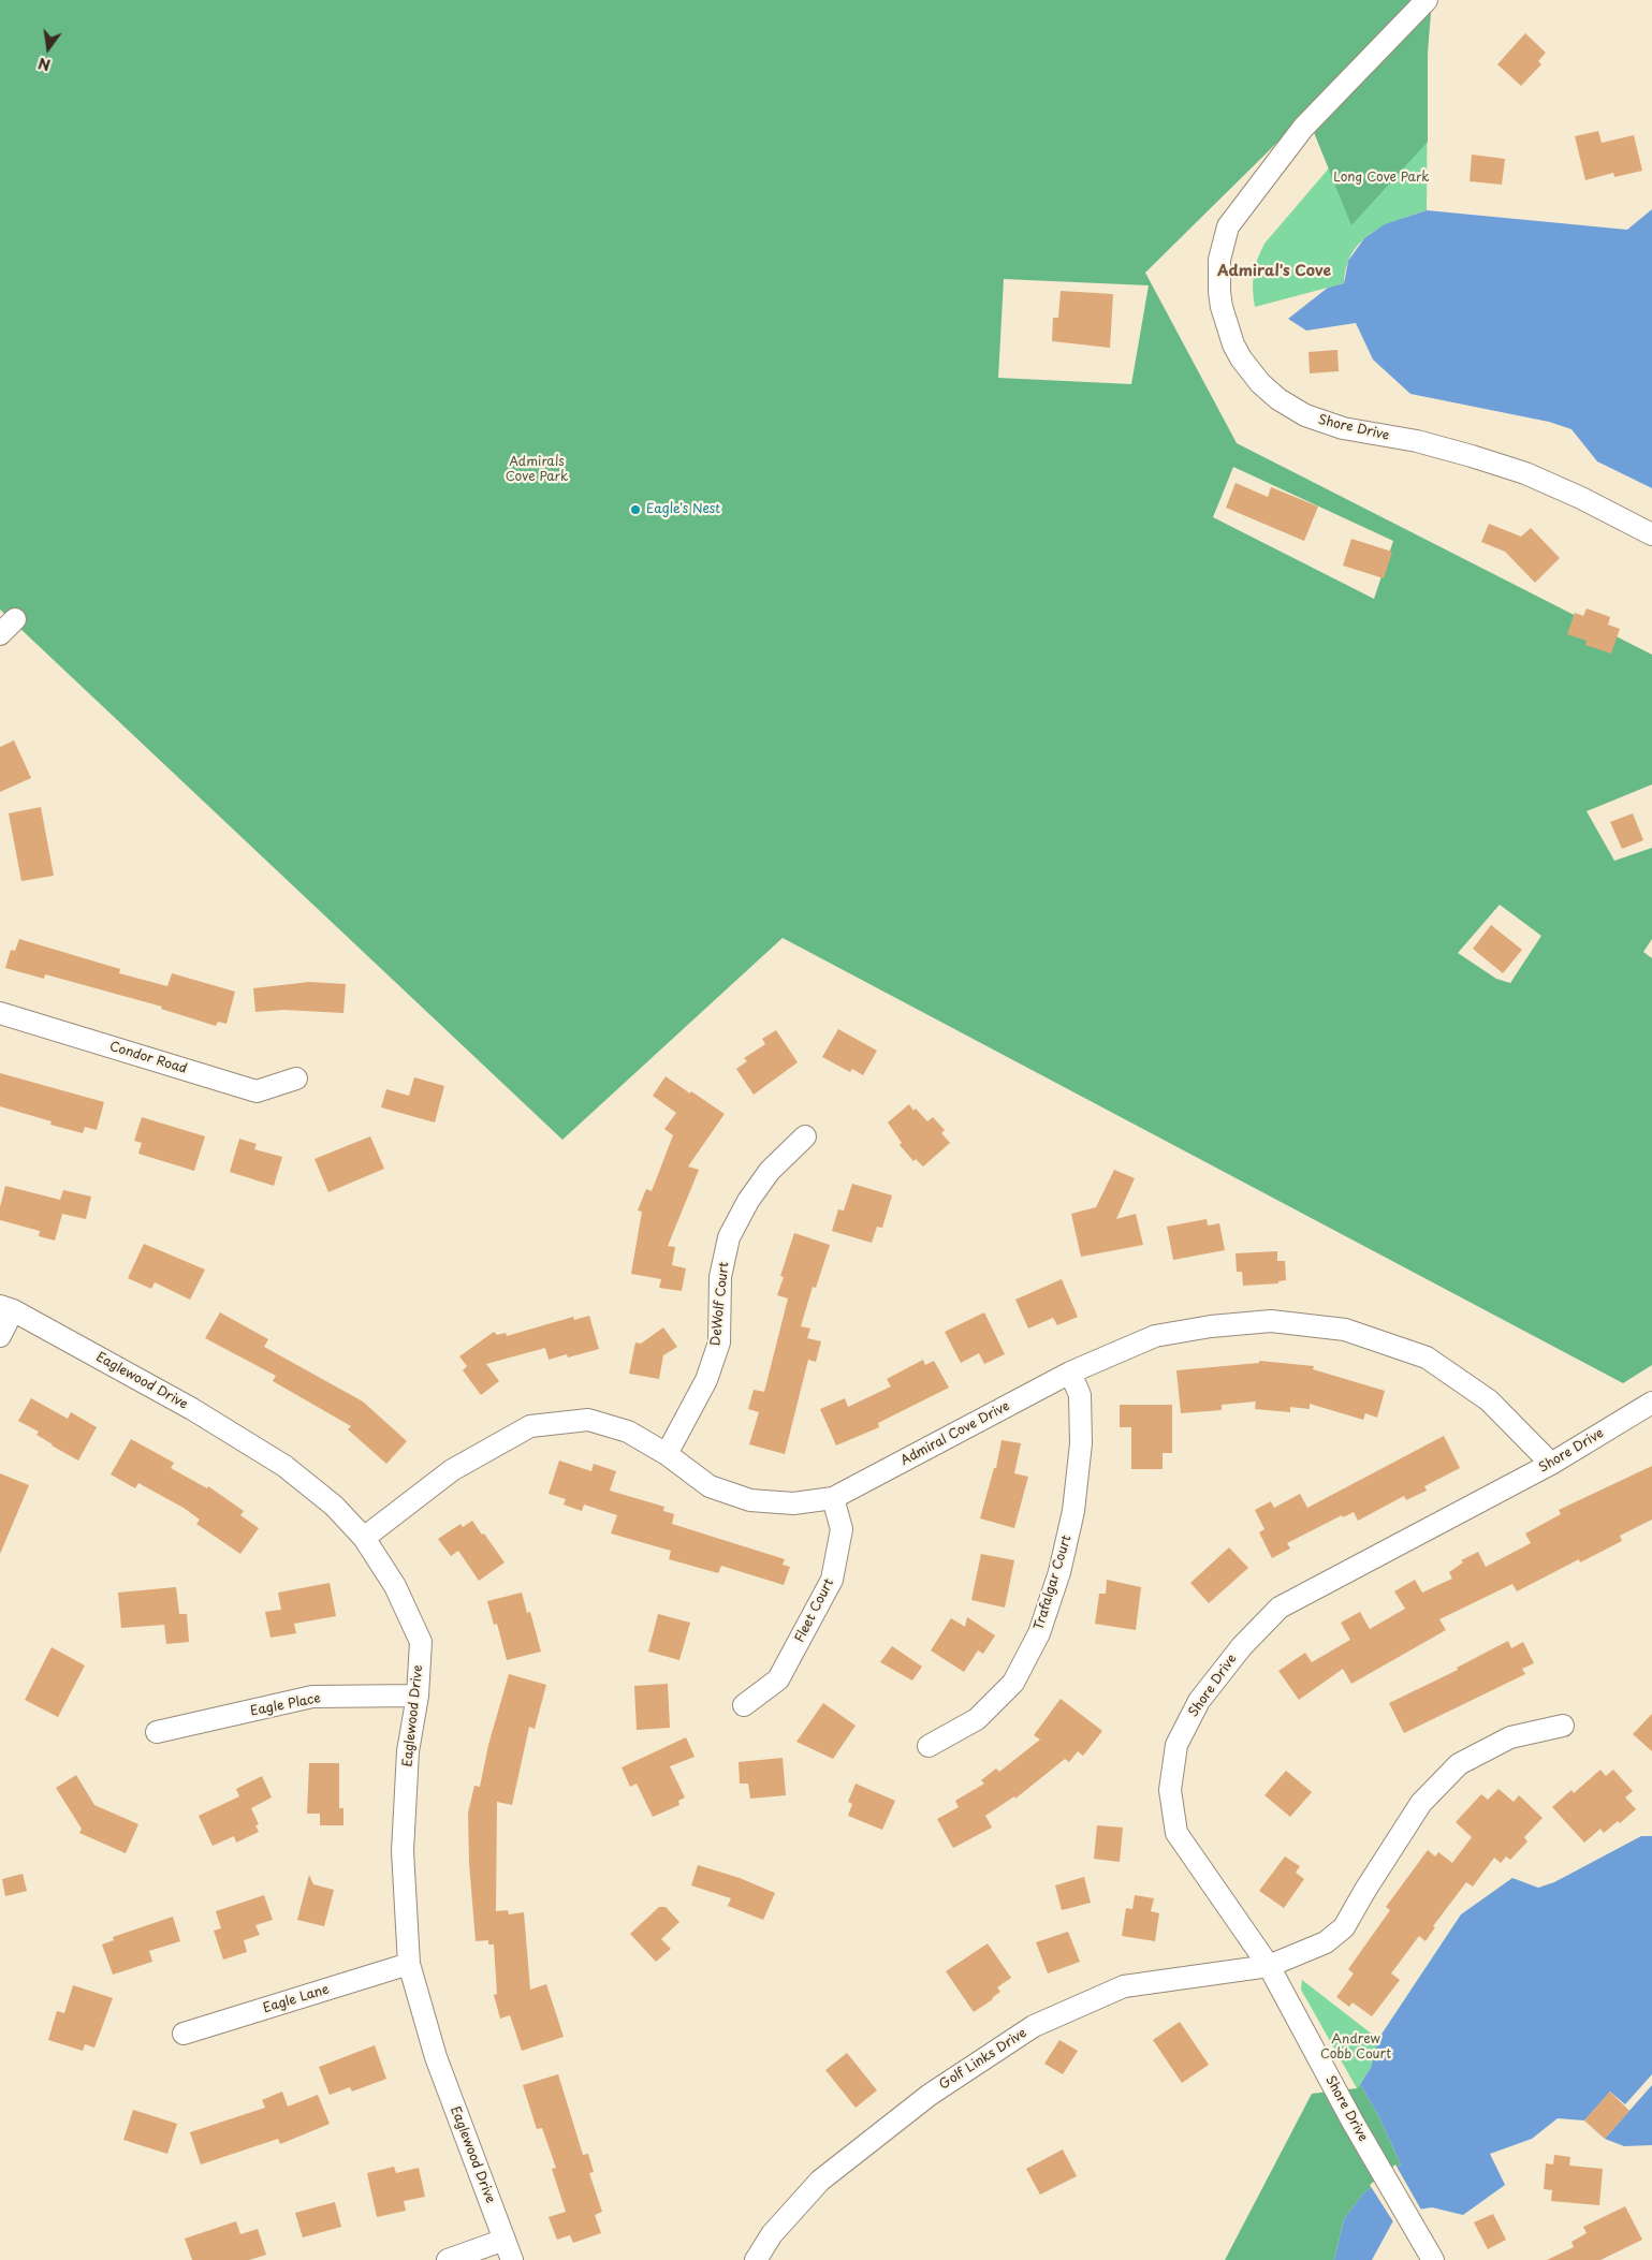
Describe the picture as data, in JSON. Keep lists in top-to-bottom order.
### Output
{
  "streets": {
    "street": [
      "Shore Drive",
      "Condor Road",
      "DeWolf Court",
      "Eaglewood Drive",
      "Admiral Cove Drive",
      "Trafalgar Court",
      "Fleet Court",
      "Eagle Place",
      "Eagle Lane",
      "Golf Links Drive"
    ]
  },
  "crossings": [
    ["Shore Drive", "Admiral Cove Drive"],
    ["Shore Drive", "Golf Links Drive"],
    ["DeWolf Court", "Admiral Cove Drive"],
    ["Eaglewood Drive", "Admiral Cove Drive"],
    ["Eaglewood Drive", "Eagle Place"],
    ["Eaglewood Drive", "Eagle Lane"],
    ["Admiral Cove Drive", "Trafalgar Court"],
    ["Admiral Cove Drive", "Fleet Court"]
  ],
  "districts": ["Admiral's Cove"],
  "parks": ["Long Cove Park", "Admirals Cove Park", "Andrew Cobb Court"],
  "places": ["Eagle's Nest"],
  "north": "bottom"
}
